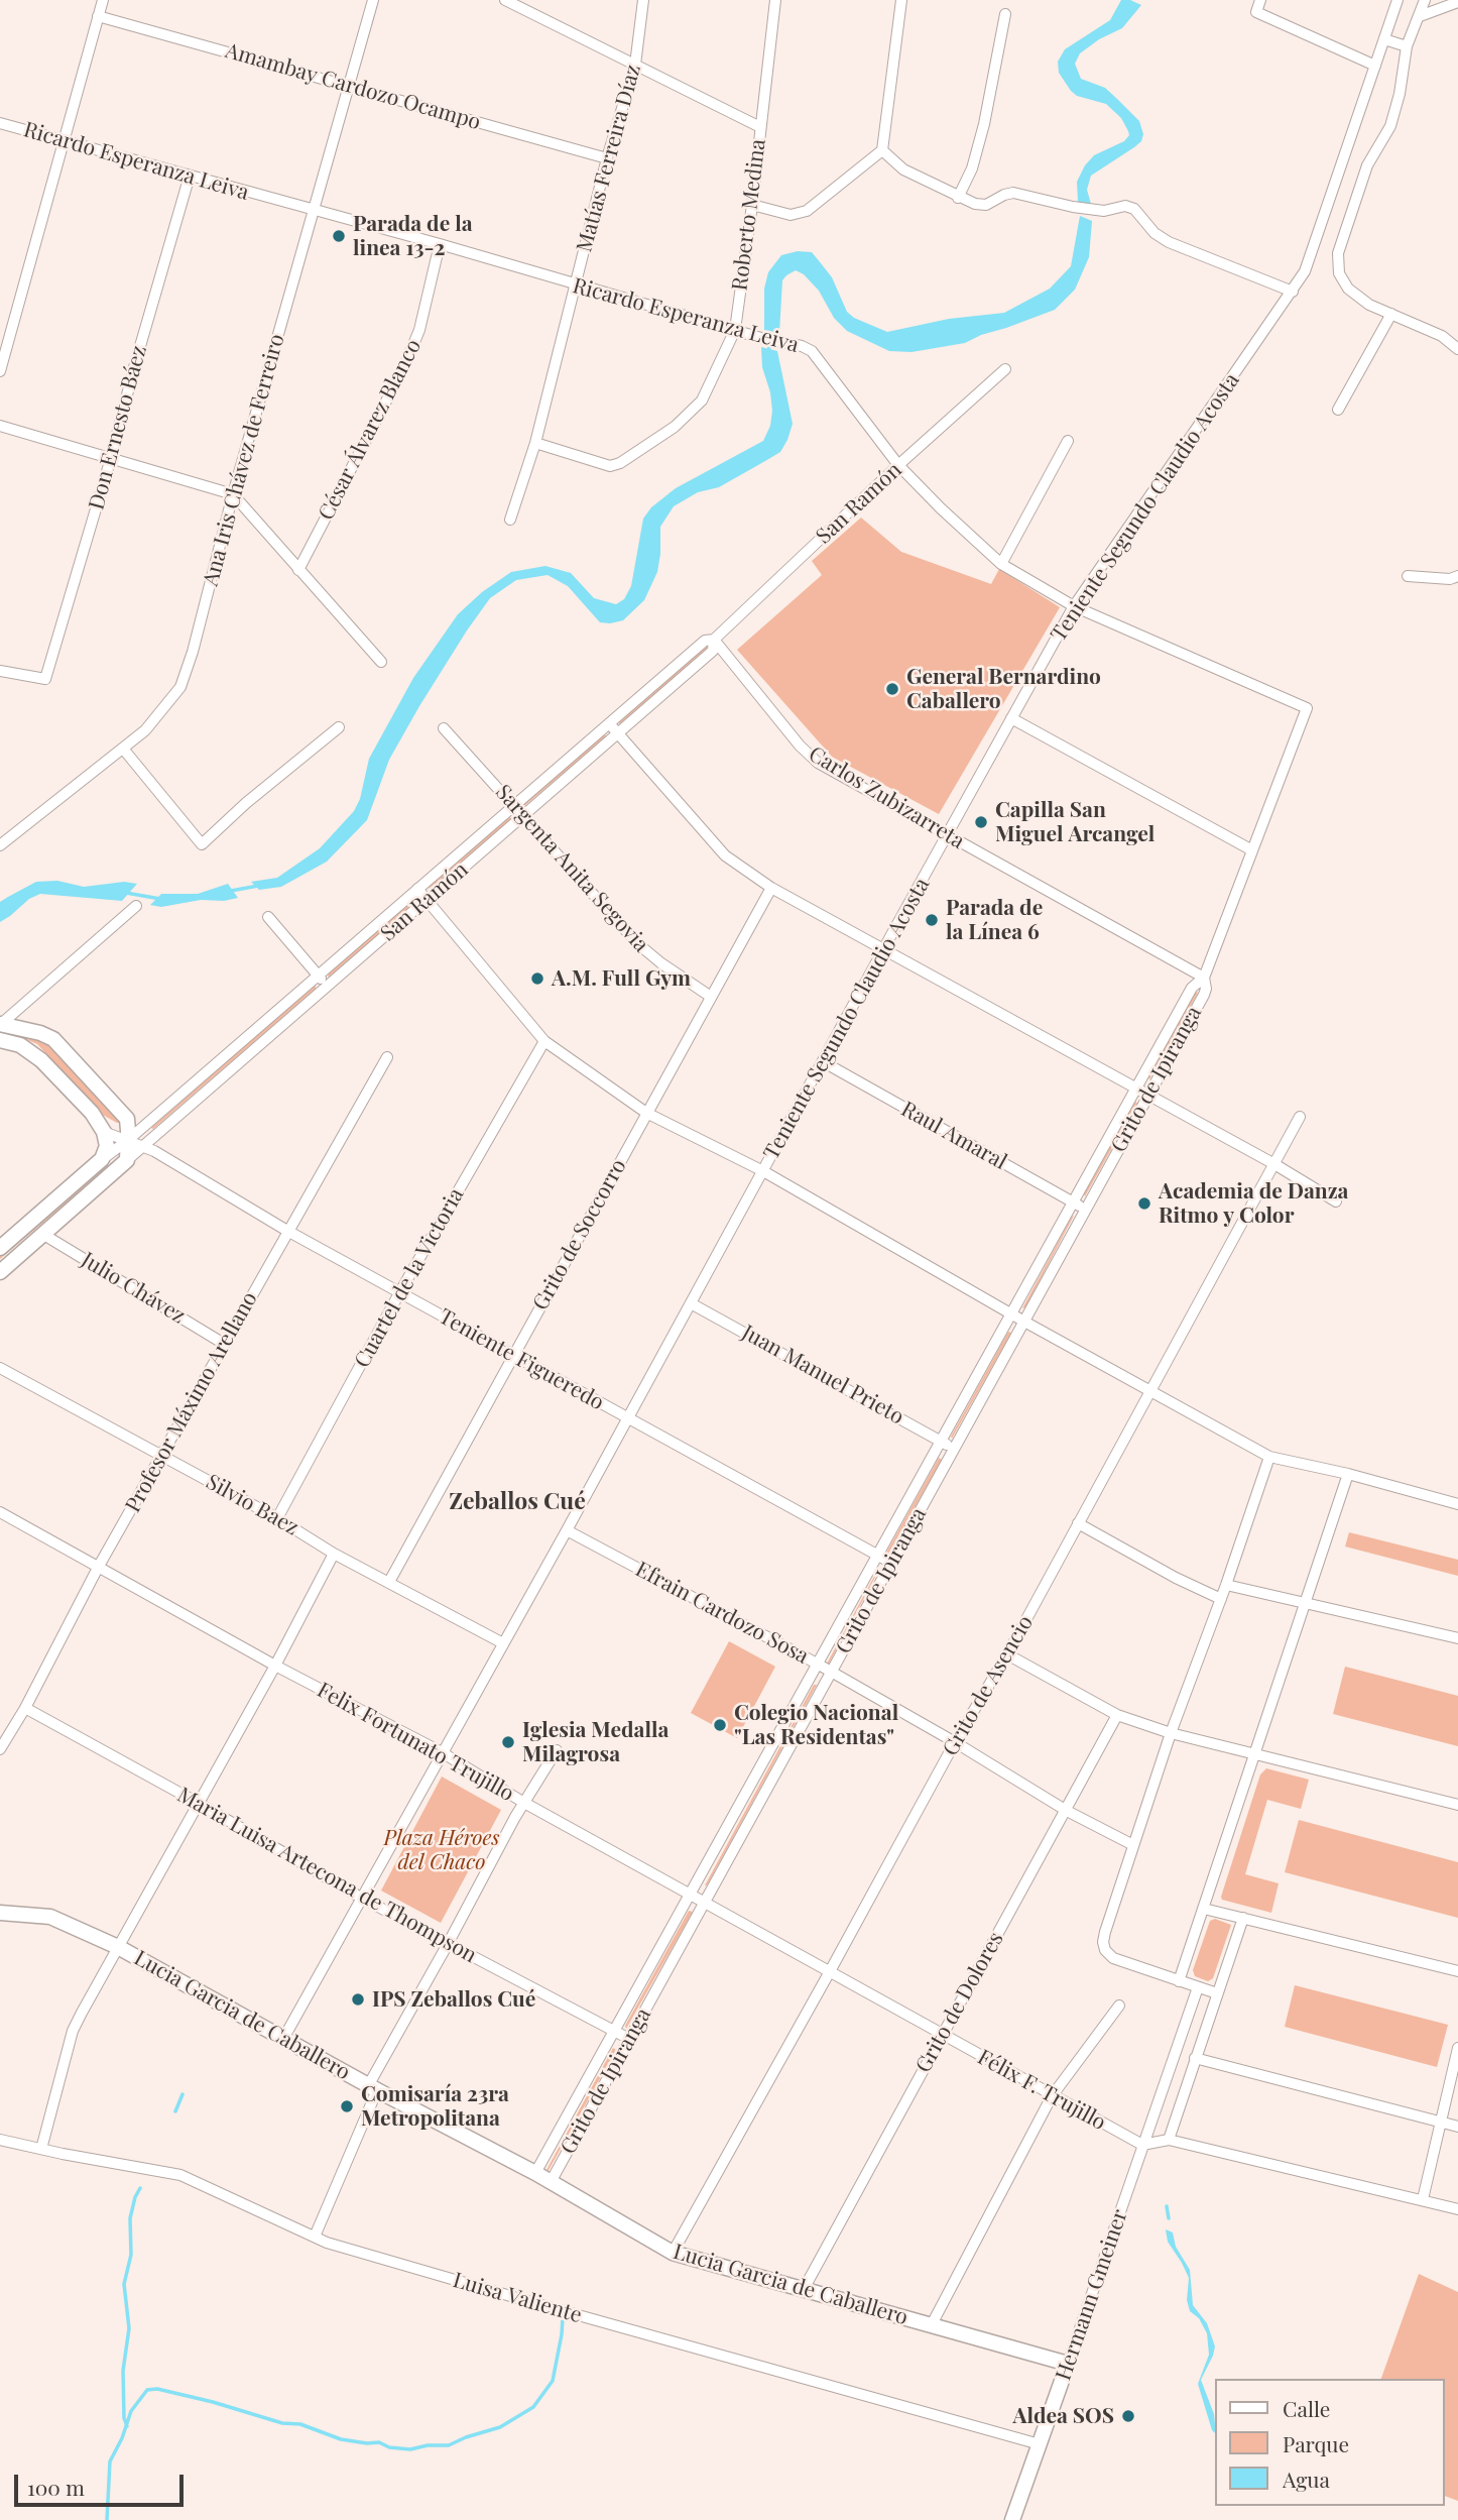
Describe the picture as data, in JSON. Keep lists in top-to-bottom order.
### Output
{
  "streets": {
    "street": [
      "Amambay Cardozo Ocampo",
      "Matías Ferreira Díaz",
      "Ricardo Esperanza Leiva",
      "Roberto Medina",
      "Don Ernesto Báez",
      "César Álvarez Blanco",
      "Ana Iris Chávez de Ferreiro",
      "San Ramón",
      "Teniente Segundo Claudio Acosta",
      "Carlos Zubizarreta",
      "Sargenta Anita Segovia",
      "Grito de Ipiranga",
      "Raul Amaral",
      "Grito de Soccorro",
      "Cuartel de la Victoria",
      "Julio Chávez",
      "Teniente Figueredo",
      "Juan Manuel Prieto",
      "Profesor Máximo Arellano",
      "Silvio Baez",
      "Efrain Cardozo Sosa",
      "Grito de Asencio",
      "Felix Fortunato Trujillo",
      "Maria Luisa Artecona de Thompson",
      "Grito de Dolores",
      "Lucia Garcia de Caballero",
      "Félix F. Trujillo",
      "Hermann Gmeiner",
      "Luisa Valiente"
    ]
  },
  "crossings": [
    ["Amambay Cardozo Ocampo", "Matías Ferreira Díaz"],
    ["Amambay Cardozo Ocampo", "Ana Iris Chávez de Ferreiro"],
    ["Matías Ferreira Díaz", "Ricardo Esperanza Leiva"],
    ["Matías Ferreira Díaz", "Roberto Medina"],
    ["Ricardo Esperanza Leiva", "Roberto Medina"],
    ["Ricardo Esperanza Leiva", "Don Ernesto Báez"],
    ["Ricardo Esperanza Leiva", "César Álvarez Blanco"],
    ["Ricardo Esperanza Leiva", "Ana Iris Chávez de Ferreiro"],
    ["Ricardo Esperanza Leiva", "San Ramón"],
    ["Ricardo Esperanza Leiva", "Teniente Segundo Claudio Acosta"],
    ["Ricardo Esperanza Leiva", "Grito de Ipiranga"],
    ["San Ramón", "Carlos Zubizarreta"],
    ["San Ramón", "Sargenta Anita Segovia"],
    ["San Ramón", "Julio Chávez"],
    ["San Ramón", "Teniente Figueredo"],
    ["Teniente Segundo Claudio Acosta", "Carlos Zubizarreta"],
    ["Teniente Segundo Claudio Acosta", "Raul Amaral"],
    ["Teniente Segundo Claudio Acosta", "Teniente Figueredo"],
    ["Teniente Segundo Claudio Acosta", "Juan Manuel Prieto"],
    ["Teniente Segundo Claudio Acosta", "Silvio Baez"],
    ["Teniente Segundo Claudio Acosta", "Efrain Cardozo Sosa"],
    ["Teniente Segundo Claudio Acosta", "Felix Fortunato Trujillo"],
    ["Teniente Segundo Claudio Acosta", "Maria Luisa Artecona de Thompson"],
    ["Teniente Segundo Claudio Acosta", "Lucia Garcia de Caballero"],
    ["Carlos Zubizarreta", "Grito de Ipiranga"],
    ["Sargenta Anita Segovia", "Grito de Soccorro"],
    ["Grito de Ipiranga", "Raul Amaral"],
    ["Grito de Ipiranga", "Teniente Figueredo"],
    ["Grito de Ipiranga", "Juan Manuel Prieto"],
    ["Grito de Ipiranga", "Efrain Cardozo Sosa"],
    ["Grito de Ipiranga", "Felix Fortunato Trujillo"],
    ["Grito de Ipiranga", "Maria Luisa Artecona de Thompson"],
    ["Grito de Ipiranga", "Lucia Garcia de Caballero"],
    ["Grito de Soccorro", "Teniente Figueredo"],
    ["Grito de Soccorro", "Silvio Baez"],
    ["Cuartel de la Victoria", "Teniente Figueredo"],
    ["Cuartel de la Victoria", "Silvio Baez"],
    ["Julio Chávez", "Profesor Máximo Arellano"],
    ["Teniente Figueredo", "Profesor Máximo Arellano"],
    ["Profesor Máximo Arellano", "Silvio Baez"],
    ["Profesor Máximo Arellano", "Felix Fortunato Trujillo"],
    ["Profesor Máximo Arellano", "Maria Luisa Artecona de Thompson"],
    ["Efrain Cardozo Sosa", "Grito de Asencio"],
    ["Efrain Cardozo Sosa", "Grito de Dolores"],
    ["Grito de Asencio", "Felix Fortunato Trujillo"],
    ["Grito de Asencio", "Lucia Garcia de Caballero"],
    ["Grito de Asencio", "Félix F. Trujillo"],
    ["Felix Fortunato Trujillo", "Félix F. Trujillo"],
    ["Grito de Dolores", "Lucia Garcia de Caballero"],
    ["Grito de Dolores", "Félix F. Trujillo"],
    ["Lucia Garcia de Caballero", "Hermann Gmeiner"],
    ["Félix F. Trujillo", "Hermann Gmeiner"],
    ["Hermann Gmeiner", "Luisa Valiente"]
  ],
  "districts": ["Zeballos Cué"],
  "parks": ["Plaza Héroes del Chaco"],
  "places": [
    "Parada de la linea 13-2",
    "General Bernardino Caballero",
    "Capilla San Miguel Arcangel",
    "Parada de la Línea 6",
    "A.M. Full Gym",
    "Academia de Danza Ritmo y Color",
    "Colegio Nacional \"Las Residentas\"",
    "Iglesia Medalla Milagrosa",
    "IPS Zeballos Cué",
    "Comisaría 23ra Metropolitana",
    "Aldea SOS"
  ],
  "legend": ["Calle", "Parque", "Agua"],
  "scale_bar": "100 m"
}
